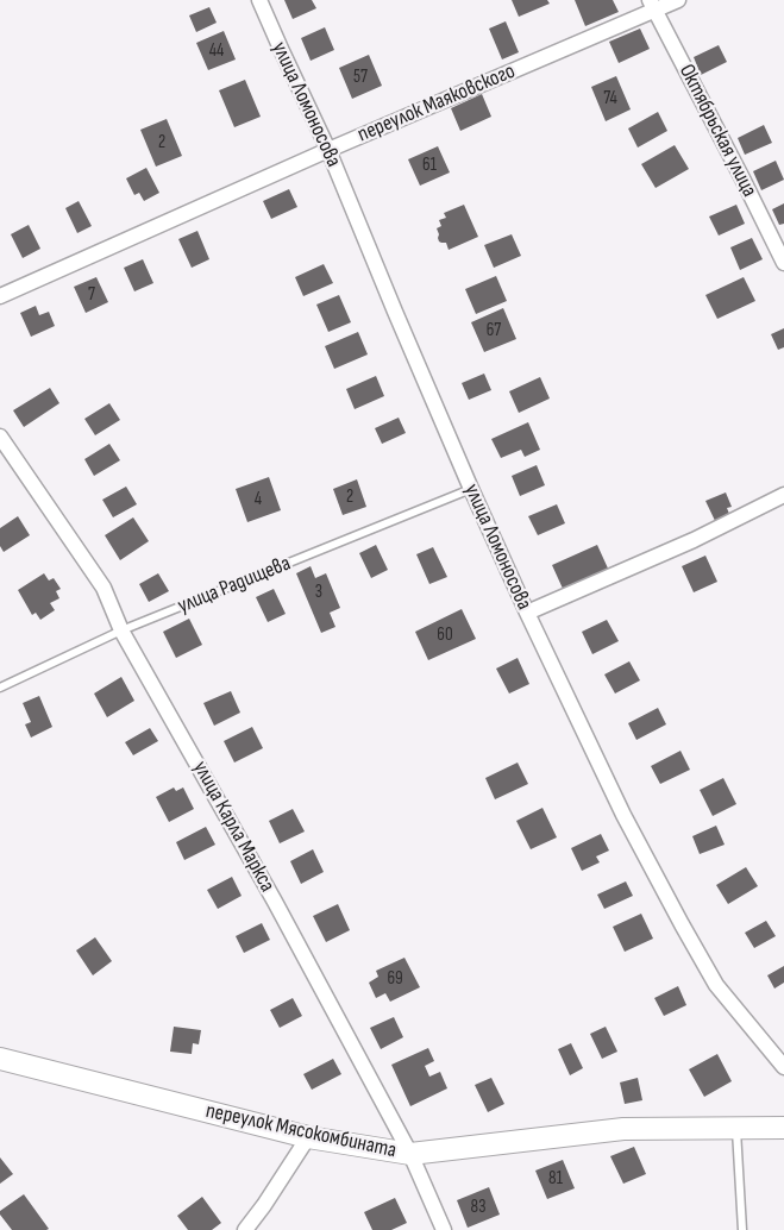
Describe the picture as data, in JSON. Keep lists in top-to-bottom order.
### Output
{
  "streets": {
    "street": [
      "переулок Маяковского",
      "улица Ломоносова",
      "Октябрьская улица",
      "улица Карла Маркса",
      "переулок Мясокомбината"
    ],
    "lane": ["улица Радищева"]
  },
  "crossings": [
    ["переулок Маяковского", "улица Ломоносова"],
    ["переулок Маяковского", "Октябрьская улица"],
    ["улица Ломоносова", "улица Радищева"],
    ["улица Радищева", "улица Карла Маркса"],
    ["улица Карла Маркса", "переулок Мясокомбината"]
  ],
  "house_numbers": [
    "44",
    "57",
    "74",
    "2",
    "61",
    "7",
    "67",
    "2",
    "4",
    "3",
    "60",
    "69",
    "81",
    "83"
  ]
}
